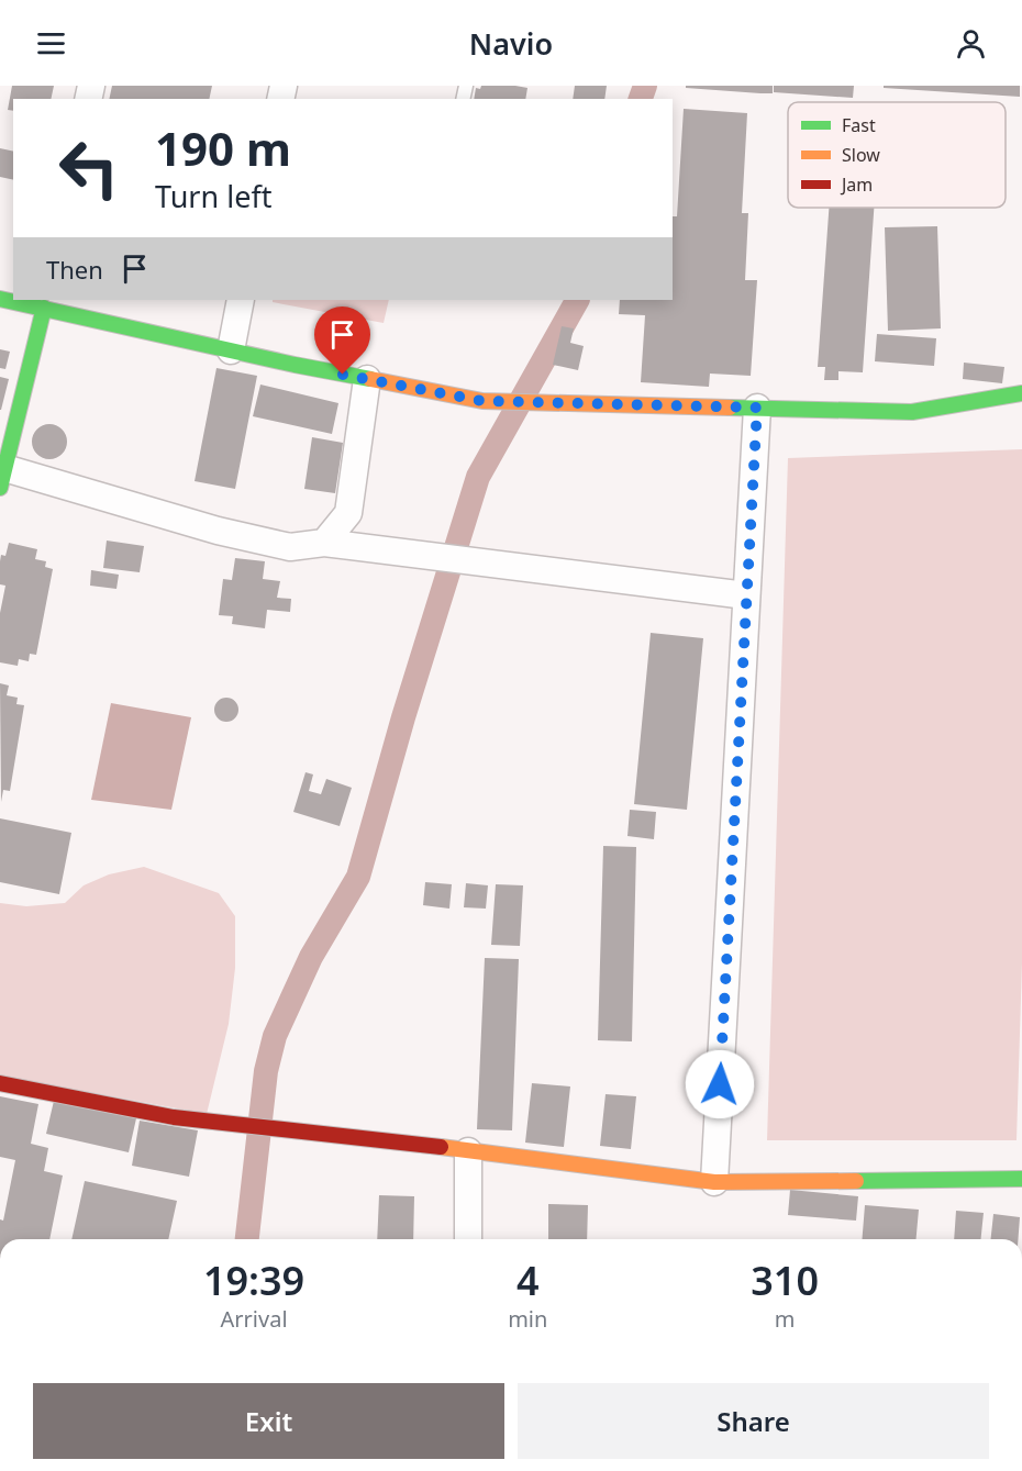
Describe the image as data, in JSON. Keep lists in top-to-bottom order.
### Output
{
  "legend": ["Fast", "Slow", "Jam"],
  "page": {
    "header": "Navio",
    "turn": ["190 m", "Turn left"],
    "then": "Then",
    "eta": [
      "19:39",
      "Arrival",
      "4",
      "min",
      "310",
      "m"
    ],
    "buttons": ["Exit", "Share"]
  }
}
